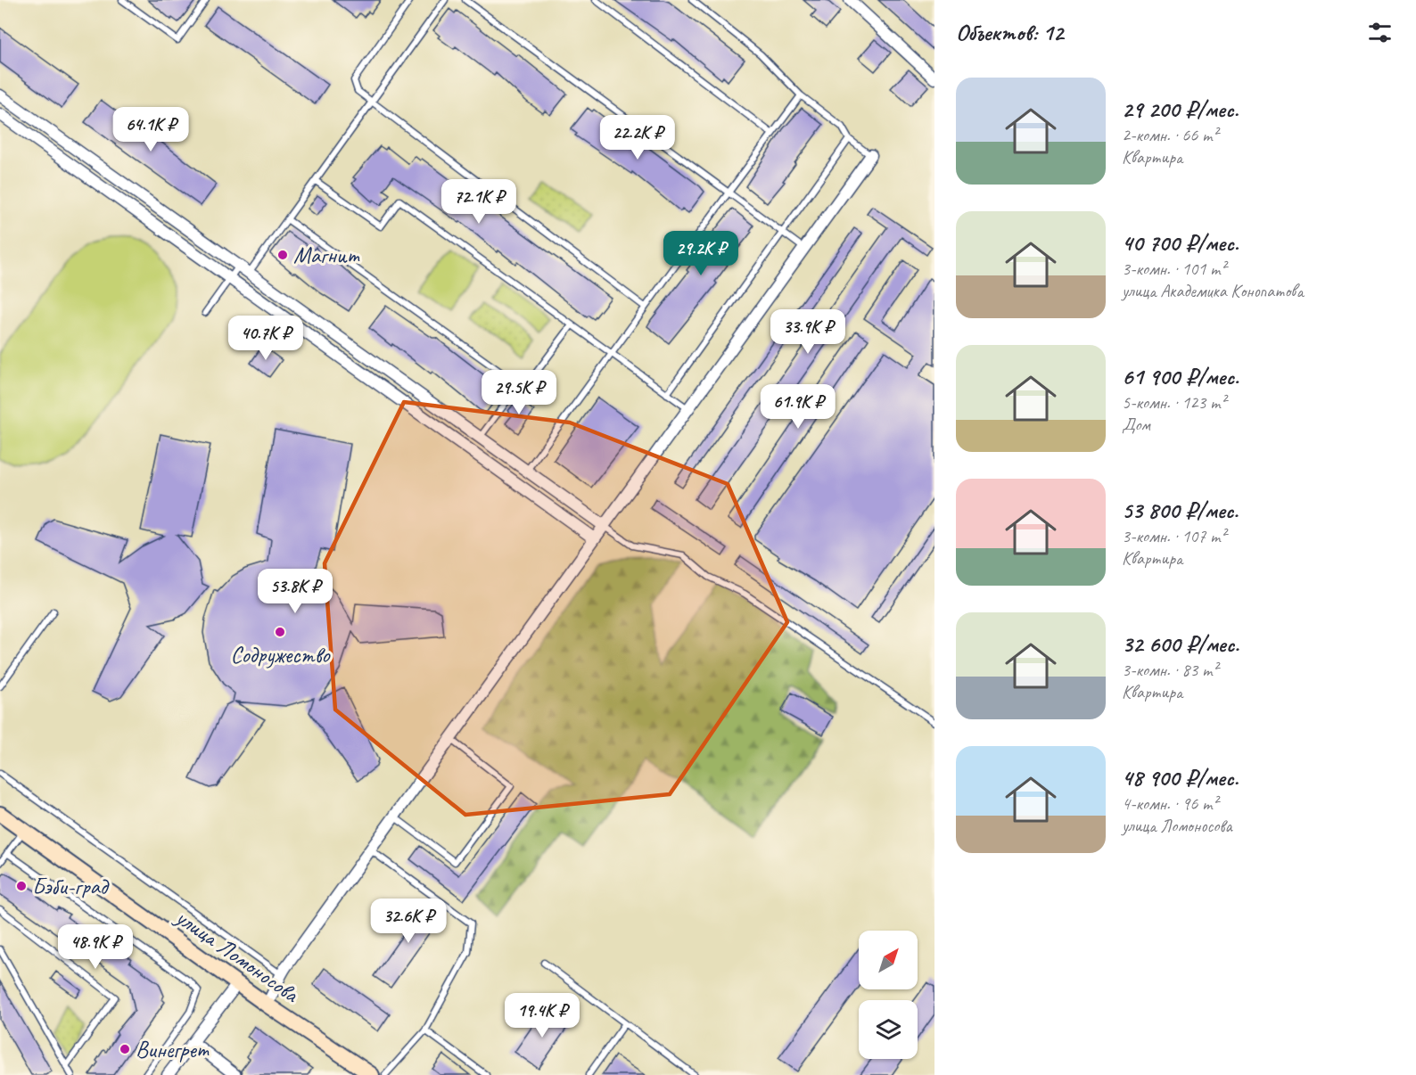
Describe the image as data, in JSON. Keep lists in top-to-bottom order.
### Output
{
  "streets": {
    "main road": ["улица Ломоносова"]
  },
  "places": [
    "Магнит",
    "Содружество",
    "Бэби-град",
    "Винегрет"
  ],
  "north": "top right",
  "page": {
    "heading": "Объектов: 12",
    "list": [
      {
        "name": "29 200 ₽/мес.",
        "note": "2-комн. · 66 m² · Квартира"
      },
      {
        "name": "40 700 ₽/мес.",
        "note": "3-комн. · 101 m² · улица Академика Конопатова"
      },
      {
        "name": "61 900 ₽/мес.",
        "note": "5-комн. · 123 m² · Дом"
      },
      {
        "name": "53 800 ₽/мес.",
        "note": "3-комн. · 107 m² · Квартира"
      },
      {
        "name": "32 600 ₽/мес.",
        "note": "3-комн. · 83 m² · Квартира"
      },
      {
        "name": "48 900 ₽/мес.",
        "note": "4-комн. · 96 m² · улица Ломоносова"
      }
    ],
    "price": [
      "64.1K ₽",
      "22.2K ₽",
      "72.1K ₽",
      "29.2K ₽",
      "33.9K ₽",
      "40.7K ₽",
      "29.5K ₽",
      "61.9K ₽",
      "53.8K ₽",
      "32.6K ₽",
      "48.9K ₽",
      "19.4K ₽"
    ]
  }
}
